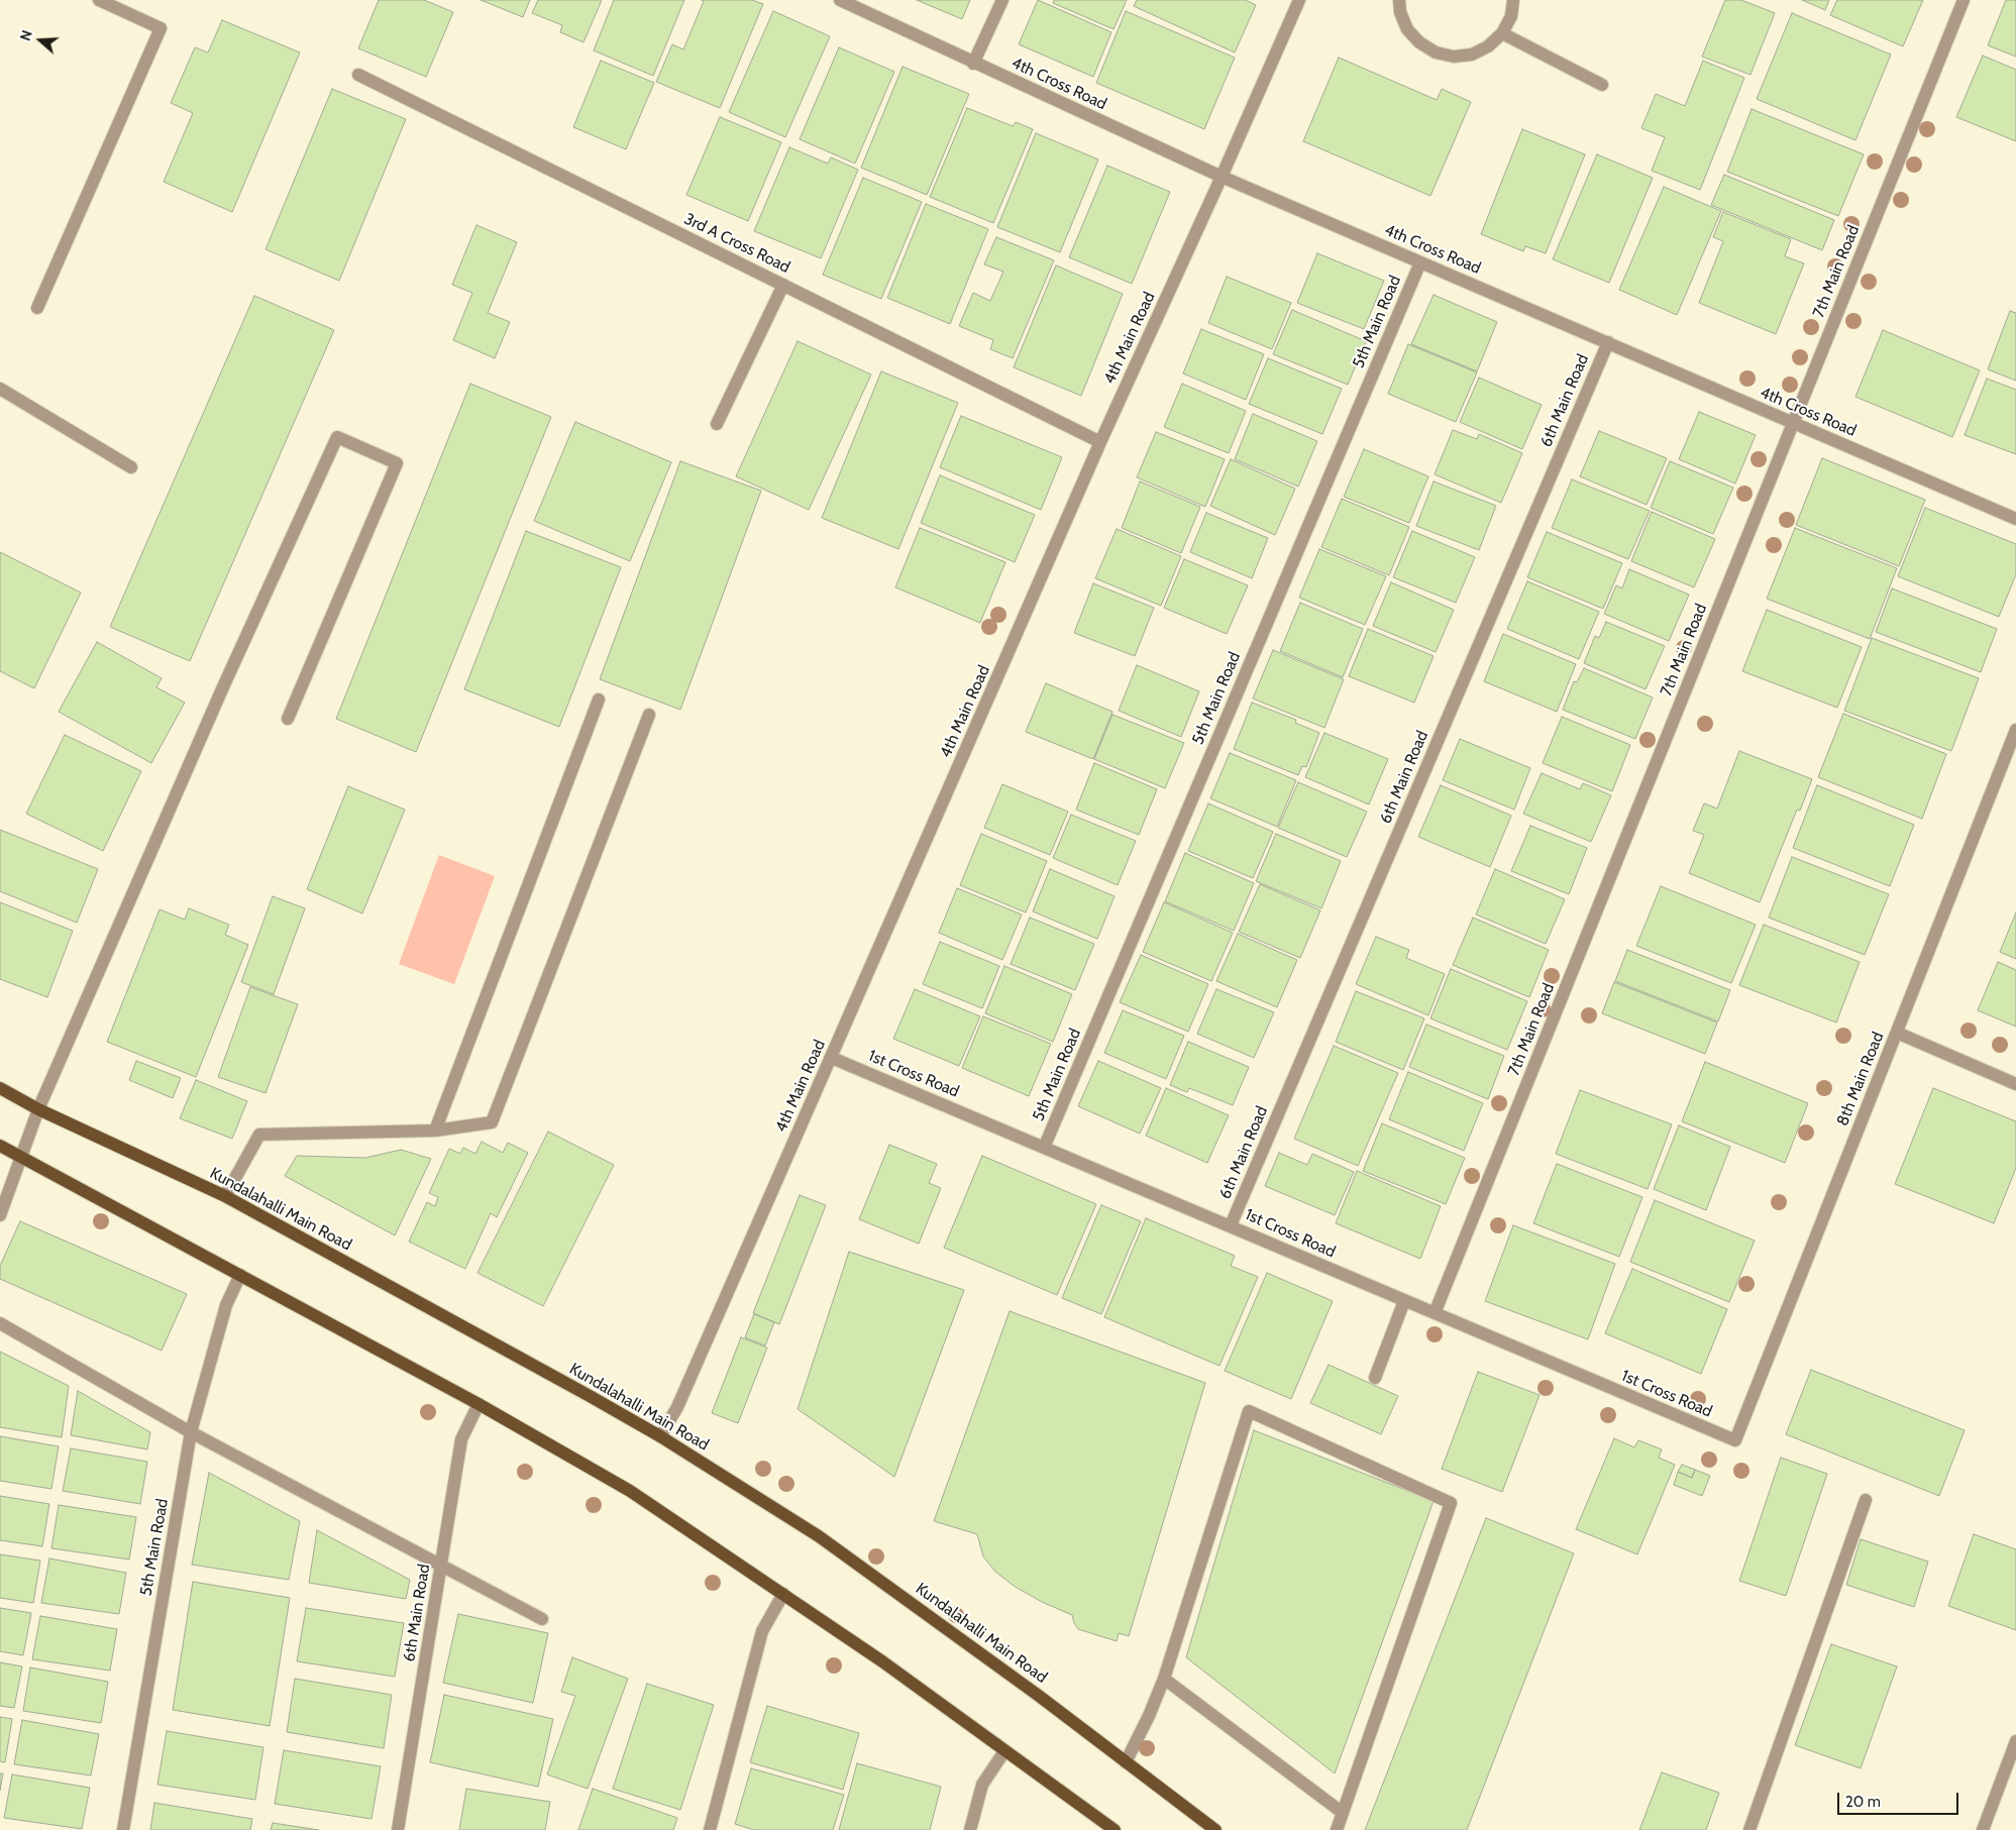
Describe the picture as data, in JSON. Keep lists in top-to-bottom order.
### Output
{
  "streets": {
    "main road": ["Kundalahalli Main Road"],
    "street": [
      "4th Cross Road",
      "3rd A Cross Road",
      "7th Main Road",
      "5th Main Road",
      "4th Main Road",
      "6th Main Road",
      "1st Cross Road",
      "8th Main Road"
    ]
  },
  "crossings": [
    ["4th Cross Road", "7th Main Road"],
    ["4th Cross Road", "5th Main Road"],
    ["4th Cross Road", "4th Main Road"],
    ["4th Cross Road", "6th Main Road"],
    ["3rd A Cross Road", "4th Main Road"],
    ["7th Main Road", "1st Cross Road"],
    ["5th Main Road", "1st Cross Road"],
    ["4th Main Road", "1st Cross Road"],
    ["4th Main Road", "Kundalahalli Main Road"],
    ["6th Main Road", "1st Cross Road"],
    ["1st Cross Road", "8th Main Road"]
  ],
  "scale_bar": "20 m",
  "north": "left"
}
